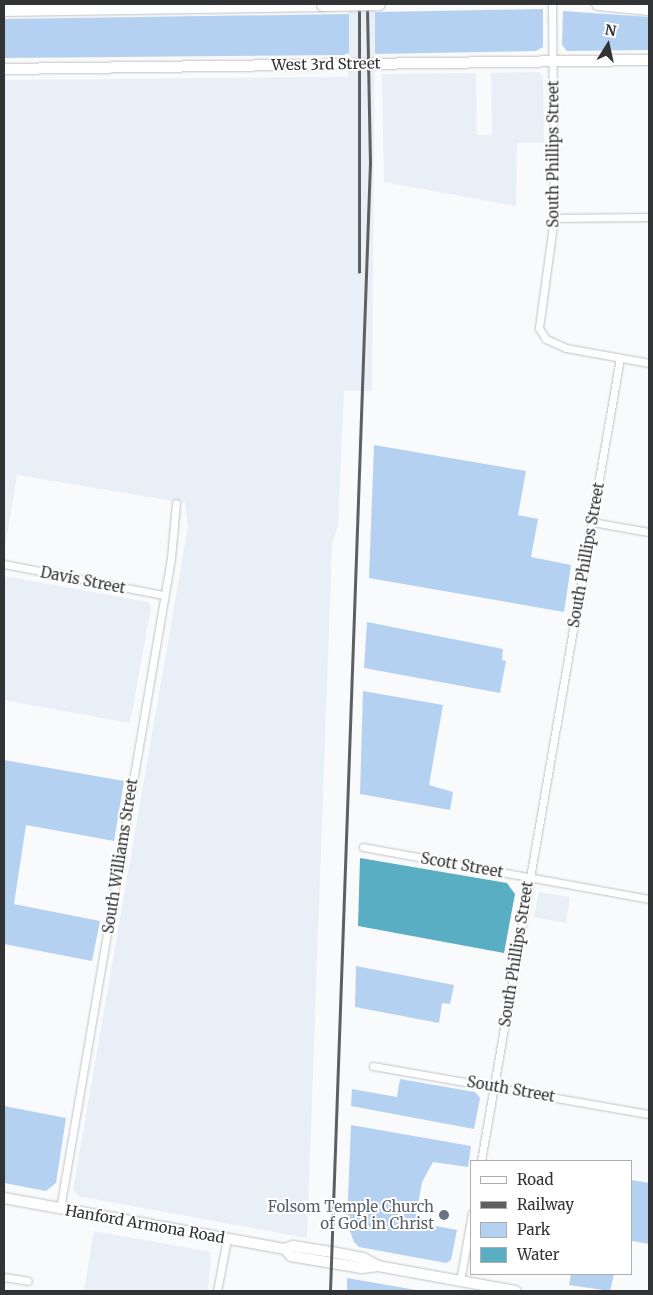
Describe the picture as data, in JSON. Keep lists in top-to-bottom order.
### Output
{
  "streets": {
    "main road": ["West 3rd Street", "Hanford Armona Road"],
    "street": [
      "South Phillips Street",
      "Davis Street",
      "South Williams Street",
      "Scott Street",
      "South Street"
    ]
  },
  "crossings": [
    ["West 3rd Street", "South Phillips Street"],
    ["South Phillips Street", "Scott Street"],
    ["South Phillips Street", "South Street"],
    ["Davis Street", "South Williams Street"],
    ["South Williams Street", "Hanford Armona Road"]
  ],
  "places": ["Folsom Temple Church of God in Christ"],
  "legend": [
    "Road",
    "Railway",
    "Park",
    "Water"
  ],
  "north": "top"
}
